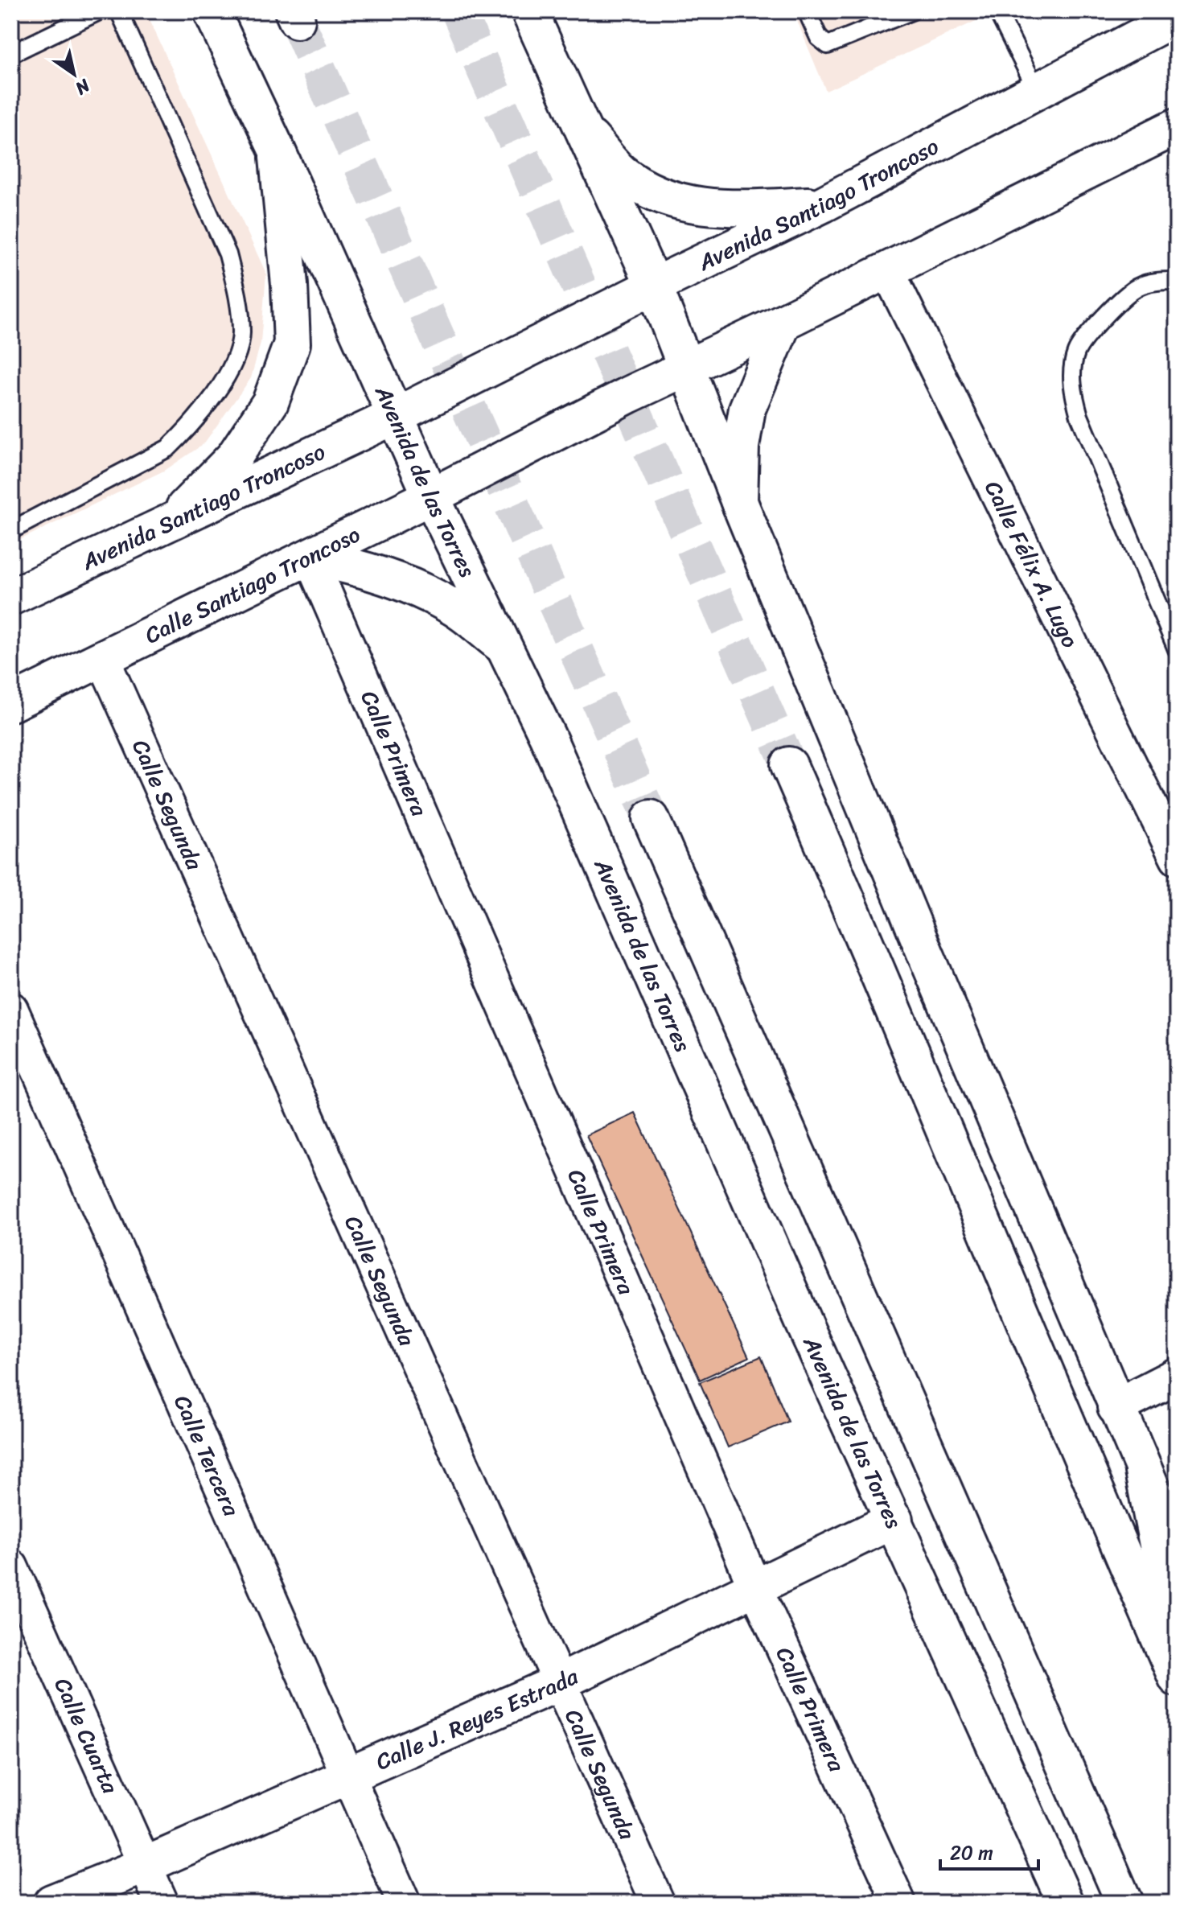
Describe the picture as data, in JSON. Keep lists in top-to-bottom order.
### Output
{
  "streets": {
    "main road": [
      "Avenida Santiago Troncoso",
      "Avenida de las Torres",
      "Calle Santiago Troncoso",
      "Calle J. Reyes Estrada"
    ],
    "street": [
      "Calle Félix A. Lugo",
      "Calle Primera",
      "Calle Segunda",
      "Calle Tercera",
      "Calle Cuarta"
    ]
  },
  "crossings": [
    ["Avenida Santiago Troncoso", "Avenida de las Torres"],
    ["Avenida de las Torres", "Calle Santiago Troncoso"],
    ["Avenida de las Torres", "Calle J. Reyes Estrada"],
    ["Calle Santiago Troncoso", "Calle Primera"],
    ["Calle Santiago Troncoso", "Calle Segunda"],
    ["Calle Primera", "Calle J. Reyes Estrada"],
    ["Calle Segunda", "Calle J. Reyes Estrada"],
    ["Calle Tercera", "Calle J. Reyes Estrada"],
    ["Calle J. Reyes Estrada", "Calle Cuarta"]
  ],
  "scale_bar": "20 m",
  "north": "bottom right"
}
